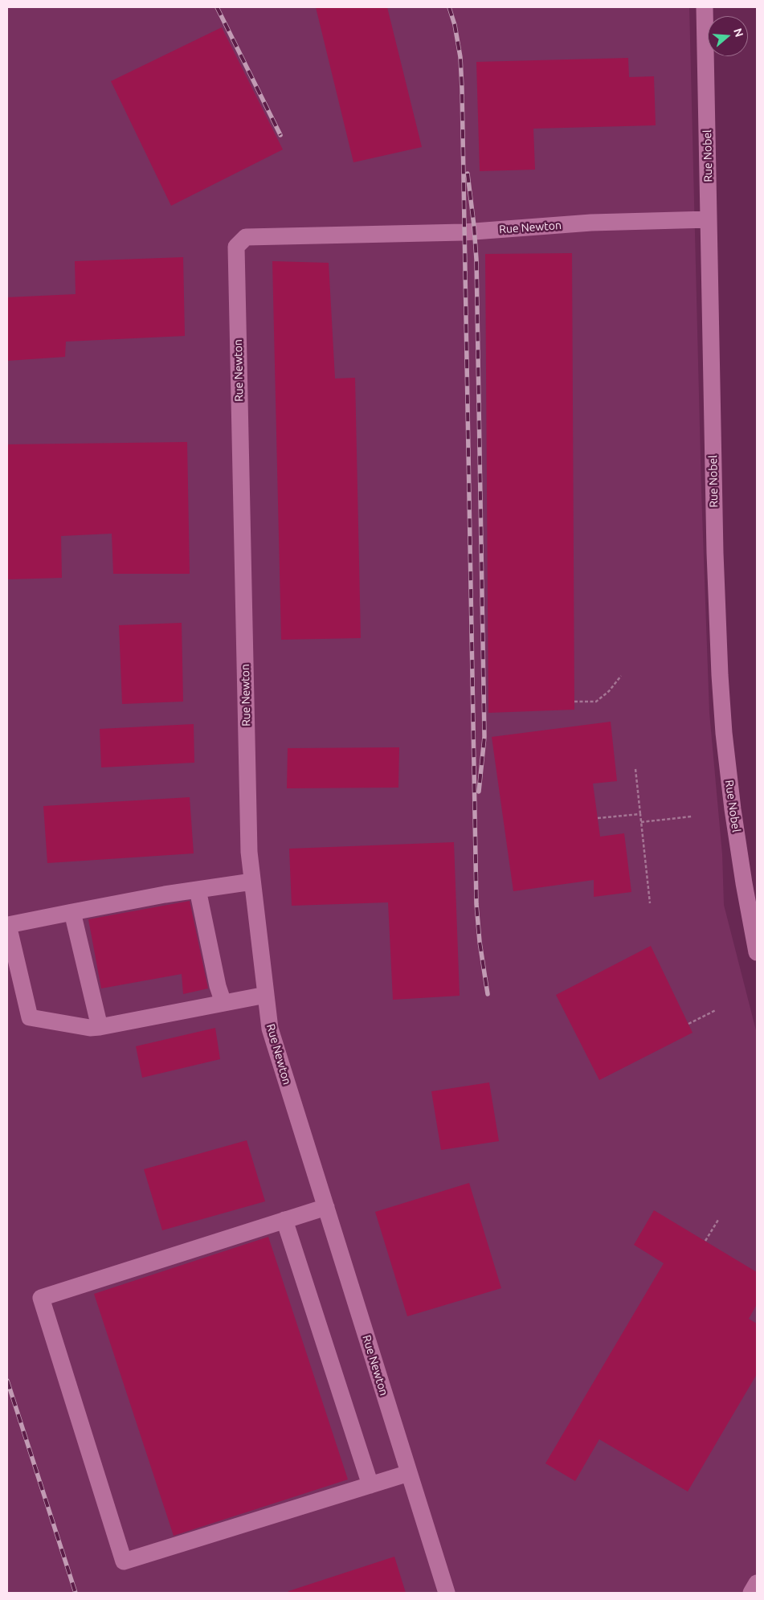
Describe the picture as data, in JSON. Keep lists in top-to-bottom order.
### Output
{
  "streets": {
    "street": ["Rue Nobel", "Rue Newton"]
  },
  "crossings": [
    ["Rue Nobel", "Rue Newton"]
  ],
  "north": "right"
}
